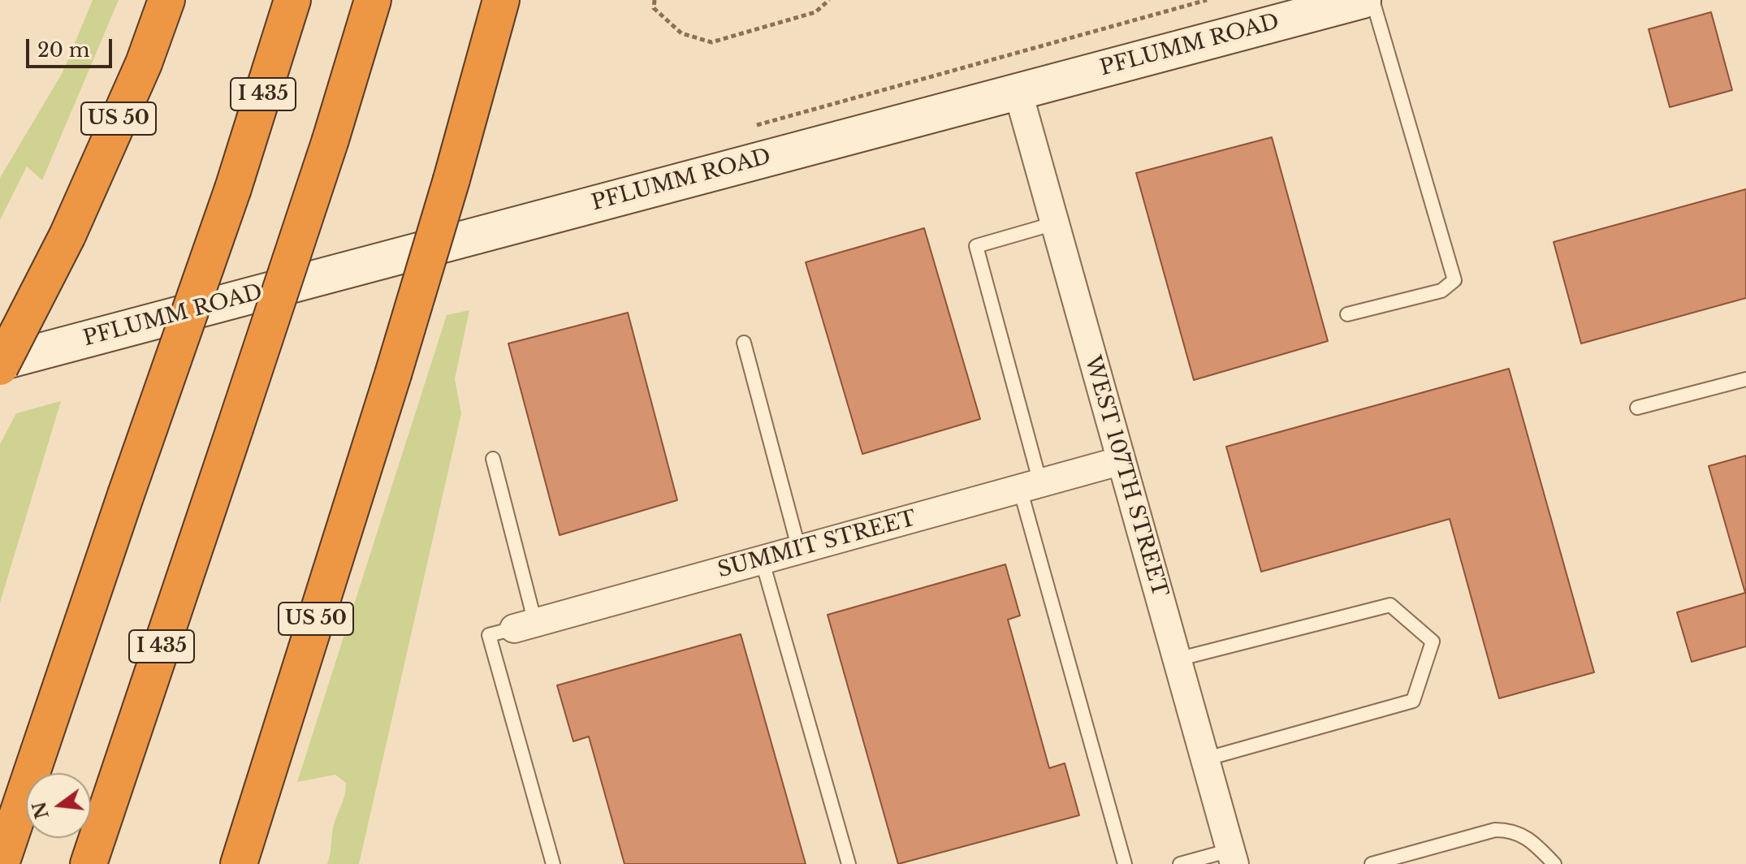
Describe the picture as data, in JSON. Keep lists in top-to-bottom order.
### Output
{
  "streets": {
    "highway": ["I 435", "US 50"],
    "main road": ["PFLUMM ROAD"],
    "street": ["WEST 107TH STREET", "SUMMIT STREET"]
  },
  "crossings": [
    ["PFLUMM ROAD", "US 50"],
    ["PFLUMM ROAD", "WEST 107TH STREET"],
    ["WEST 107TH STREET", "SUMMIT STREET"]
  ],
  "scale_bar": "20 m",
  "north": "left"
}
